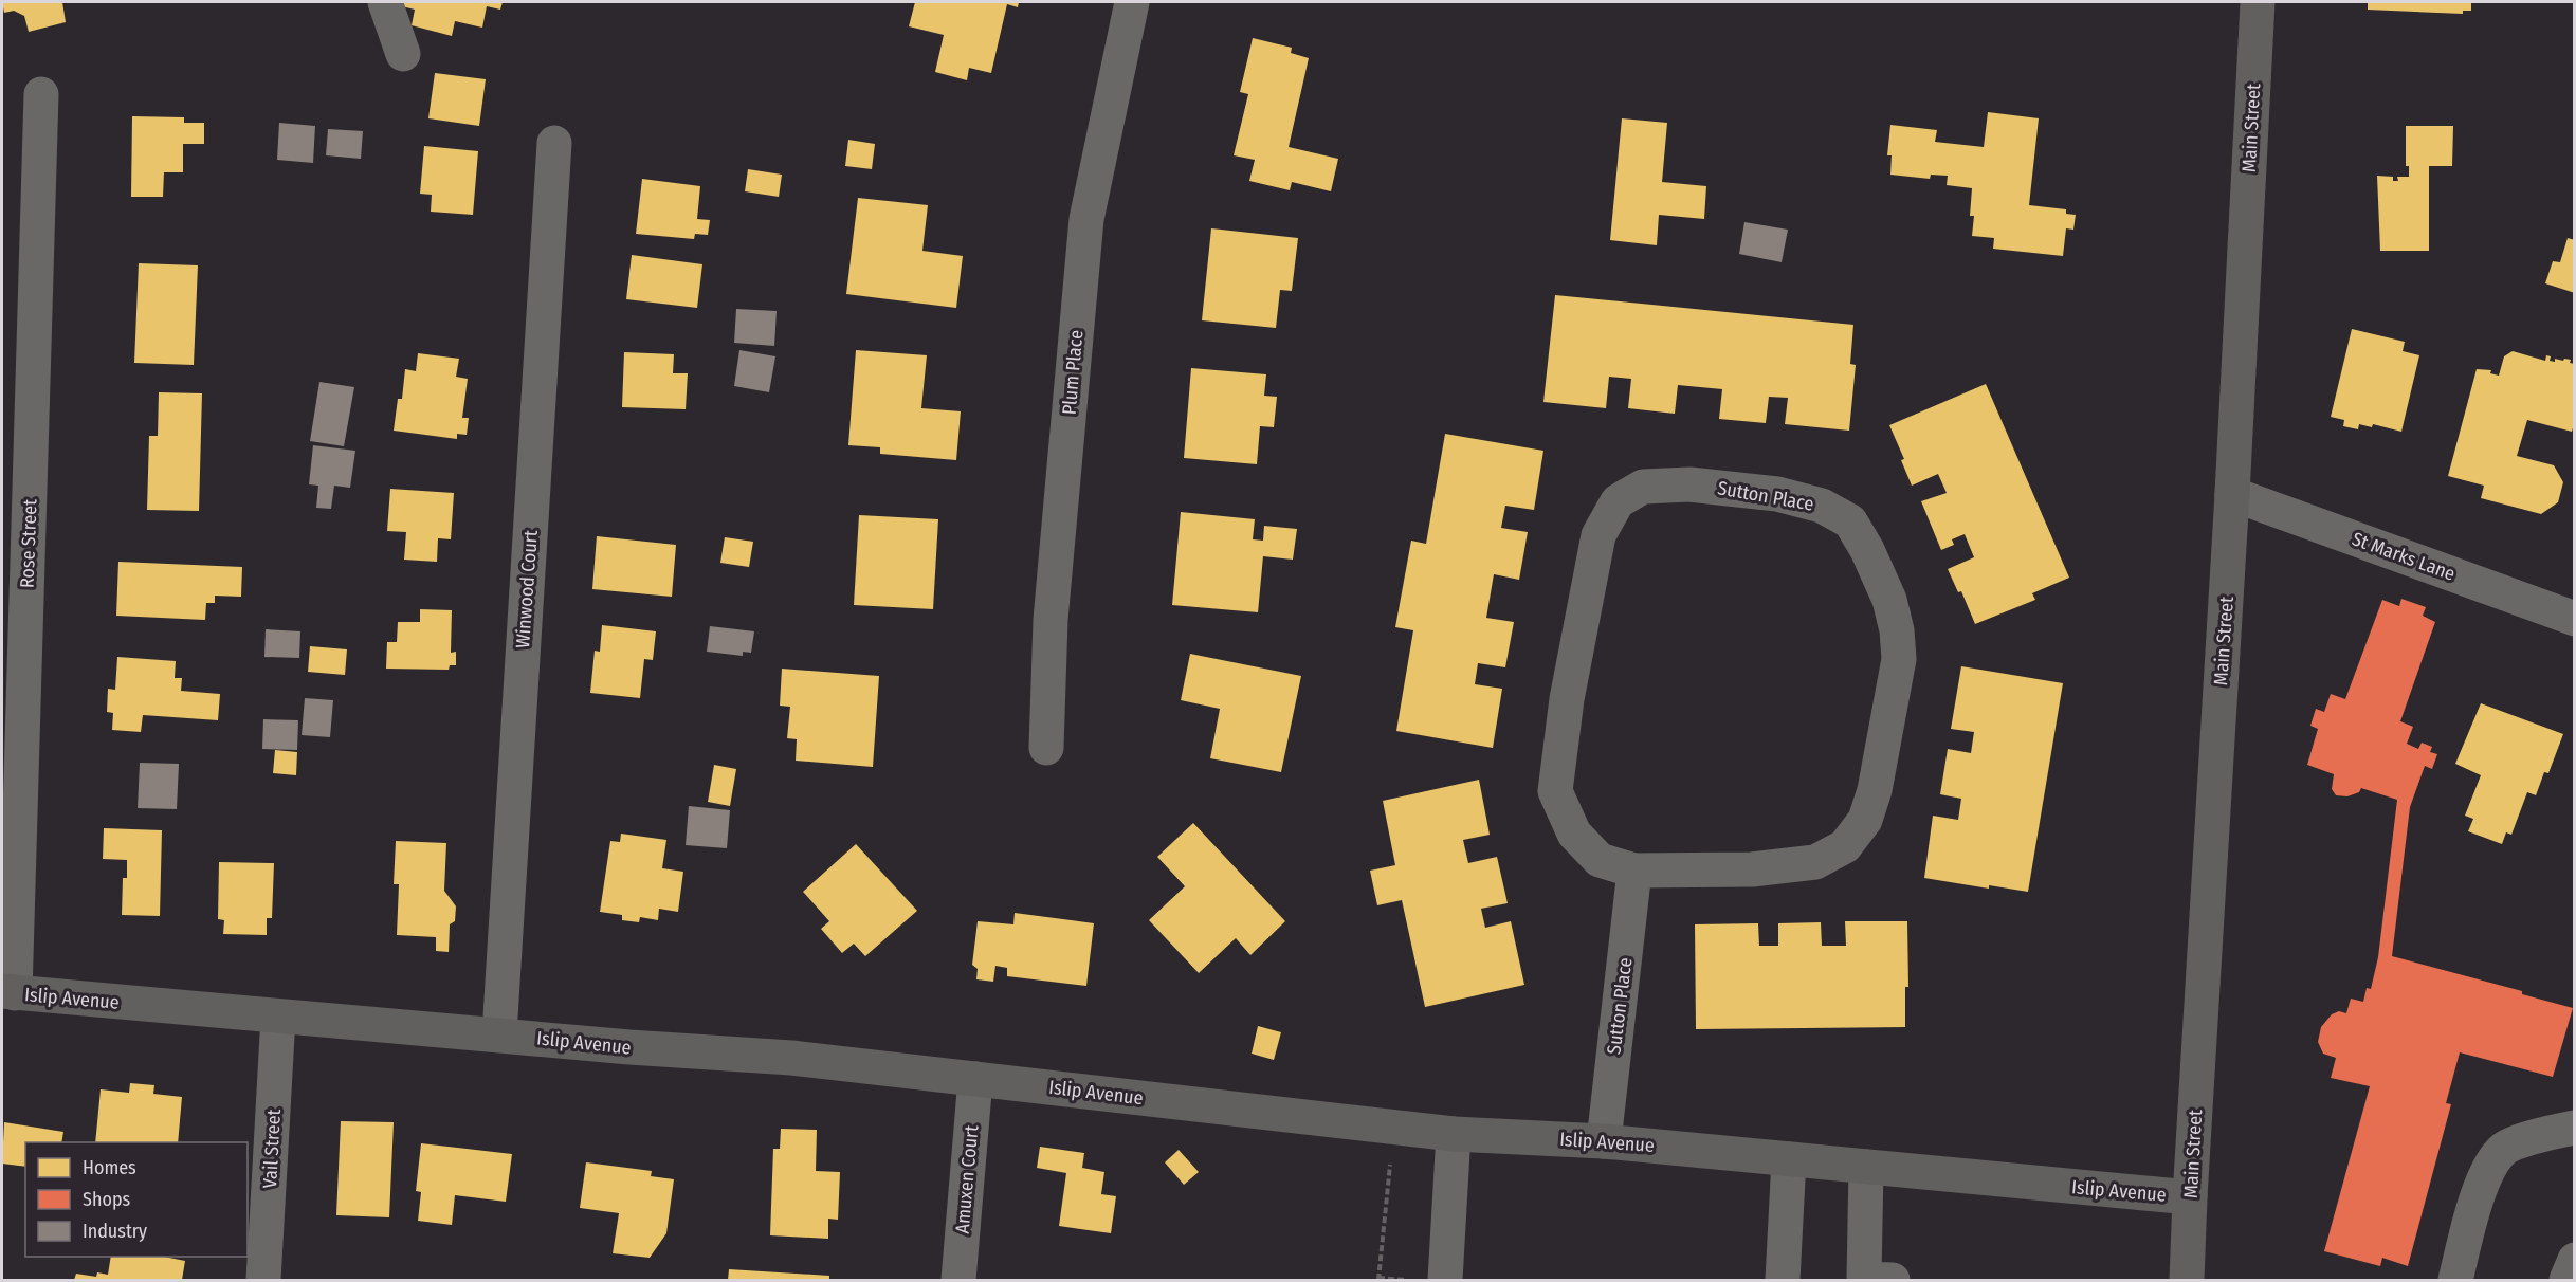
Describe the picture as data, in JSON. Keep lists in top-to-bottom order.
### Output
{
  "streets": {
    "main road": ["Main Street", "Islip Avenue"],
    "street": [
      "Plum Place",
      "Sutton Place",
      "Rose Street",
      "St Marks Lane",
      "Winwood Court",
      "Vail Street",
      "Amuxen Court"
    ]
  },
  "crossings": [
    ["Main Street", "St Marks Lane"],
    ["Main Street", "Islip Avenue"],
    ["Sutton Place", "Islip Avenue"],
    ["Rose Street", "Islip Avenue"],
    ["Winwood Court", "Islip Avenue"],
    ["Islip Avenue", "Vail Street"],
    ["Islip Avenue", "Amuxen Court"]
  ],
  "legend": ["Homes", "Shops", "Industry"]
}
